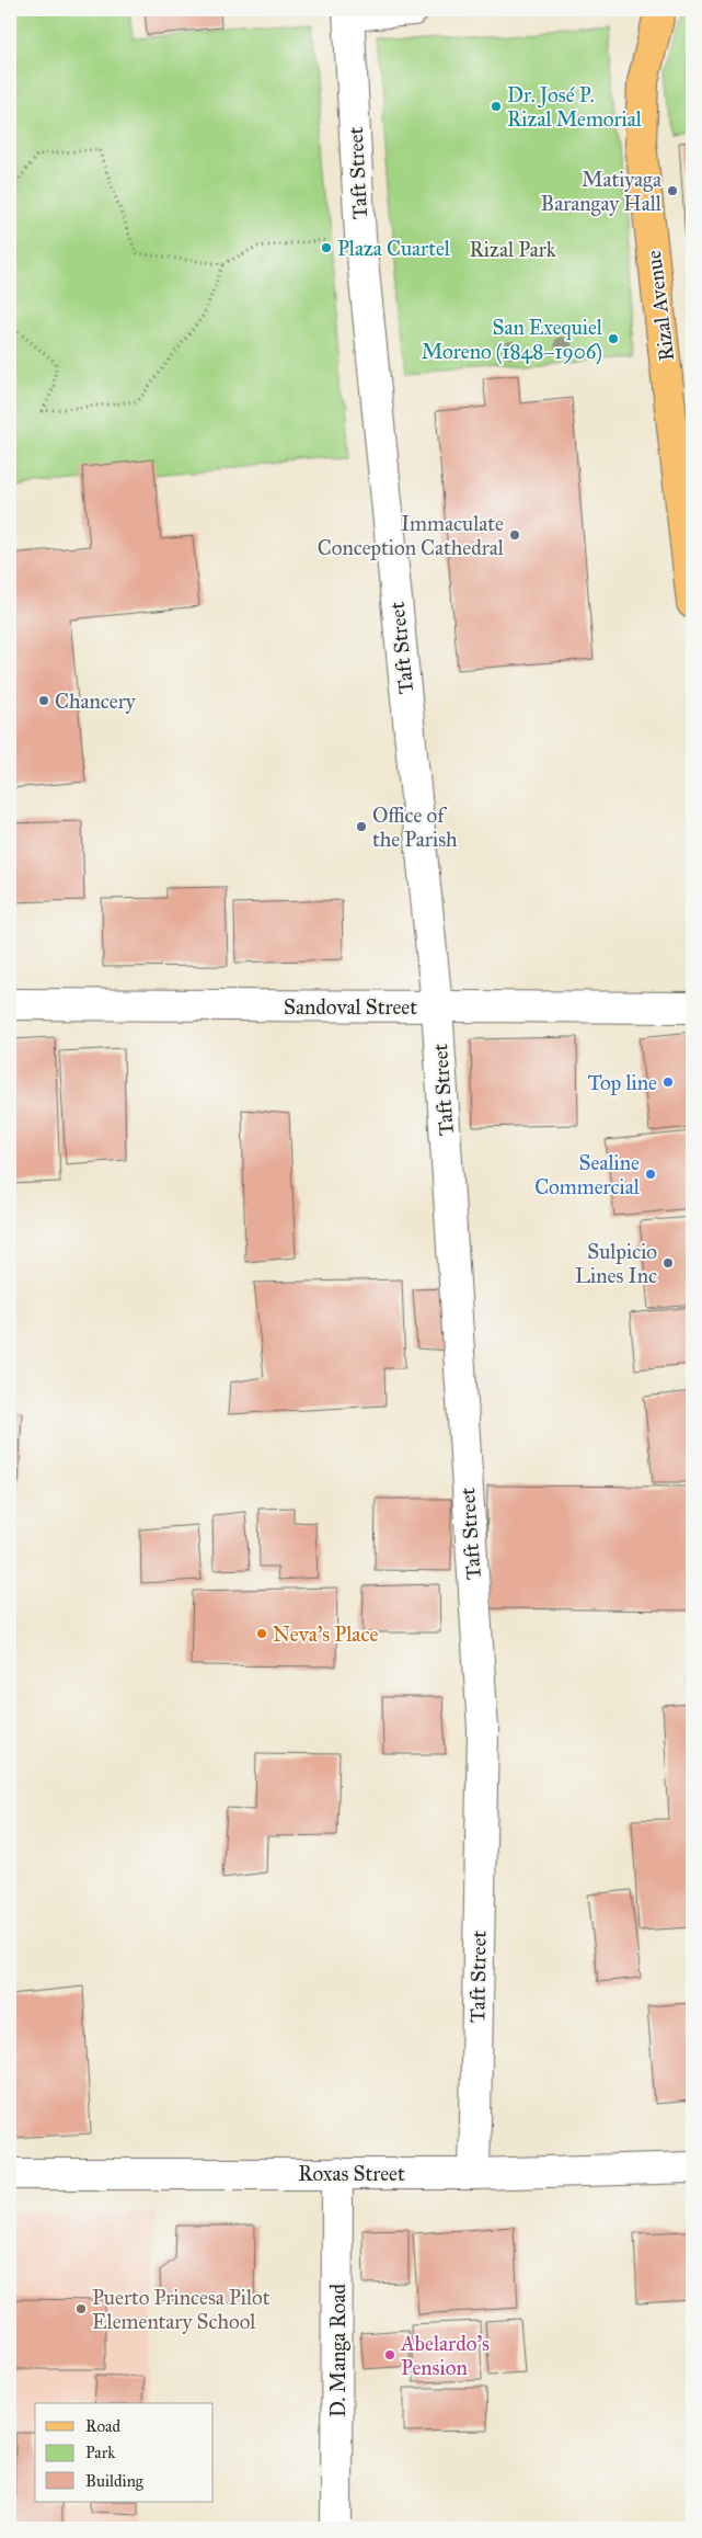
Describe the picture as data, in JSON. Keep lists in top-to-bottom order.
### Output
{
  "streets": {
    "main road": ["Rizal Avenue"],
    "street": [
      "Taft Street",
      "Sandoval Street",
      "Roxas Street",
      "D. Manga Road"
    ]
  },
  "crossings": [
    ["Taft Street", "Sandoval Street"],
    ["Taft Street", "Roxas Street"],
    ["Roxas Street", "D. Manga Road"]
  ],
  "parks": ["Rizal Park"],
  "places": [
    "Dr. José P. Rizal Memorial",
    "Matiyaga Barangay Hall",
    "Plaza Cuartel",
    "San Exequiel Moreno (1848–1906)",
    "Immaculate Conception Cathedral",
    "Chancery",
    "Office of the Parish",
    "Top line",
    "Sealine Commercial",
    "Sulpicio Lines Inc",
    "Neva's Place",
    "Puerto Princesa Pilot Elementary School",
    "Abelardo's Pension"
  ],
  "legend": ["Road", "Park", "Building"]
}
